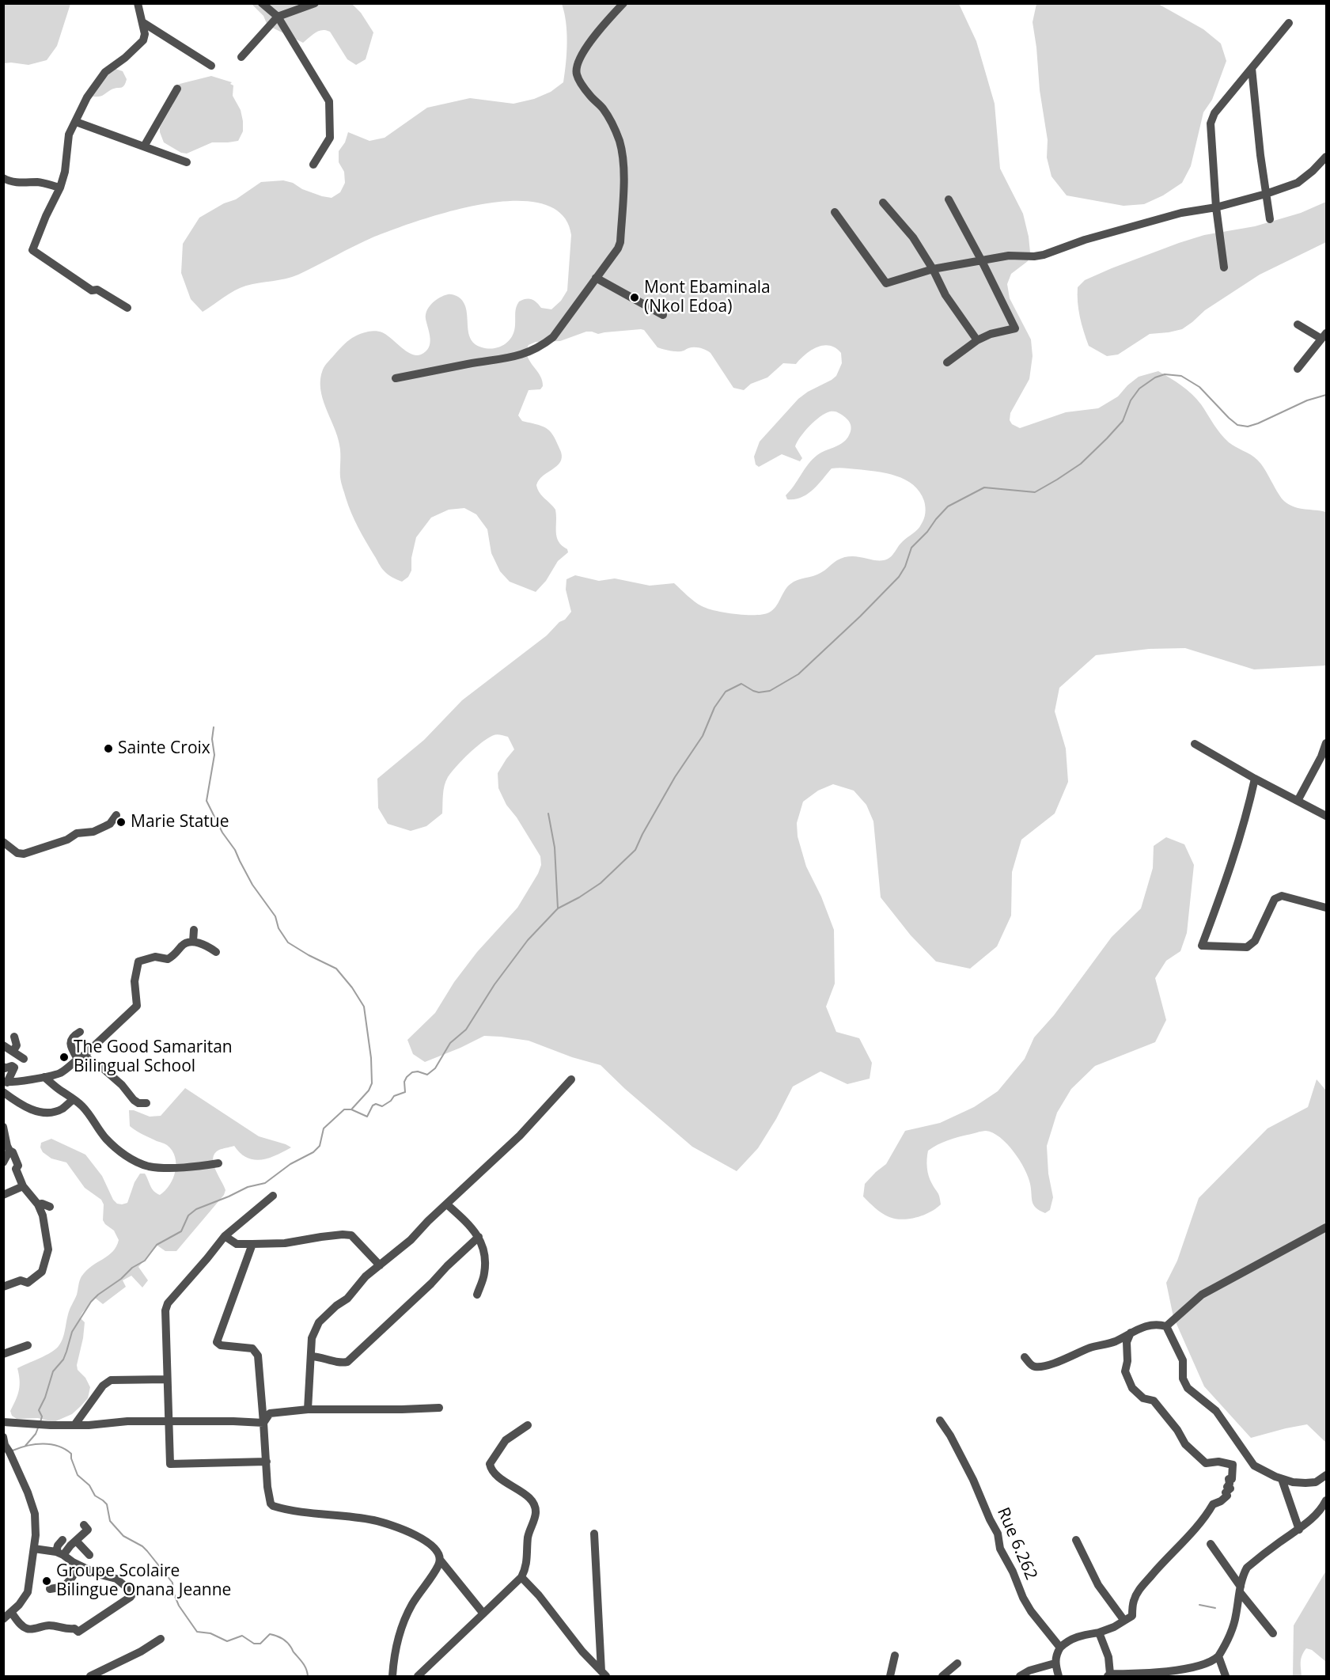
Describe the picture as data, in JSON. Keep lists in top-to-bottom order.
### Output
{
  "streets": {
    "street": ["Rue 6.262"]
  },
  "places": [
    "Mont Ebaminala (Nkol Edoa)",
    "Sainte Croix",
    "Marie Statue",
    "The Good Samaritan Bilingual School",
    "Groupe Scolaire Bilingue Onana Jeanne"
  ]
}
